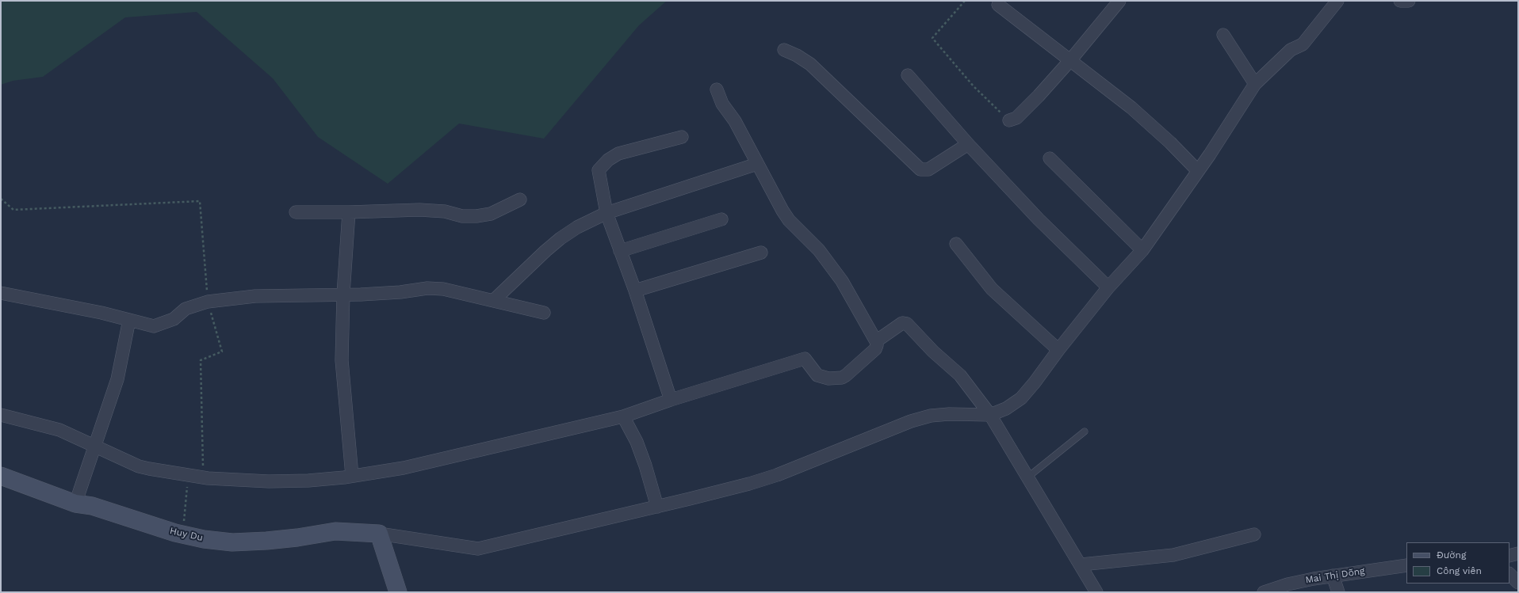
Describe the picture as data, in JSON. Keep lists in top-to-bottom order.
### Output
{
  "streets": {
    "street": ["Huy Du", "Mai Thị Dõng"]
  },
  "legend": ["Đường", "Công viên"]
}
